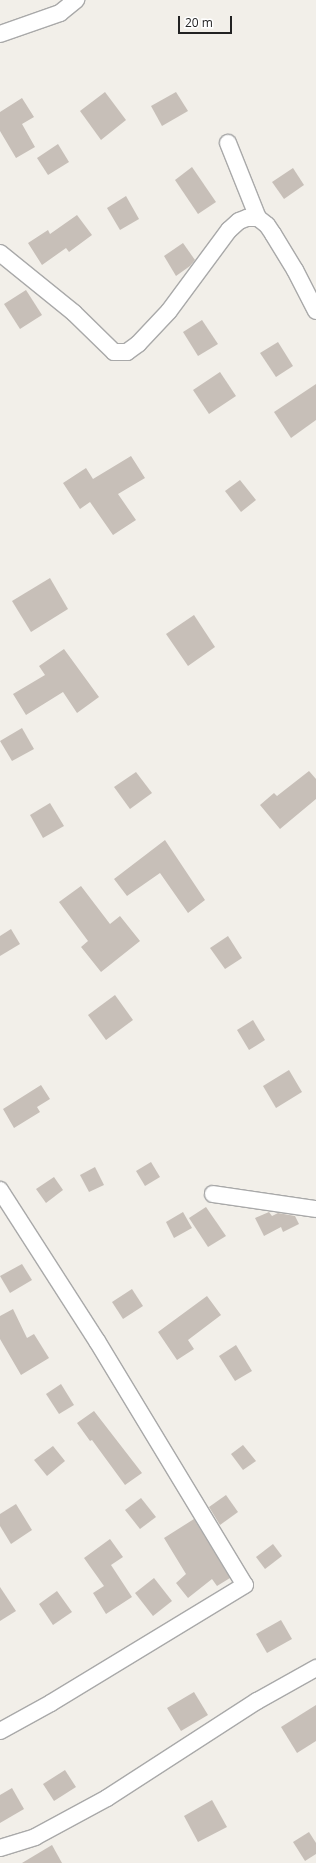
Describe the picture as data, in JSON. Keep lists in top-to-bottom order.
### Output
{
  "scale_bar": "20 m"
}
